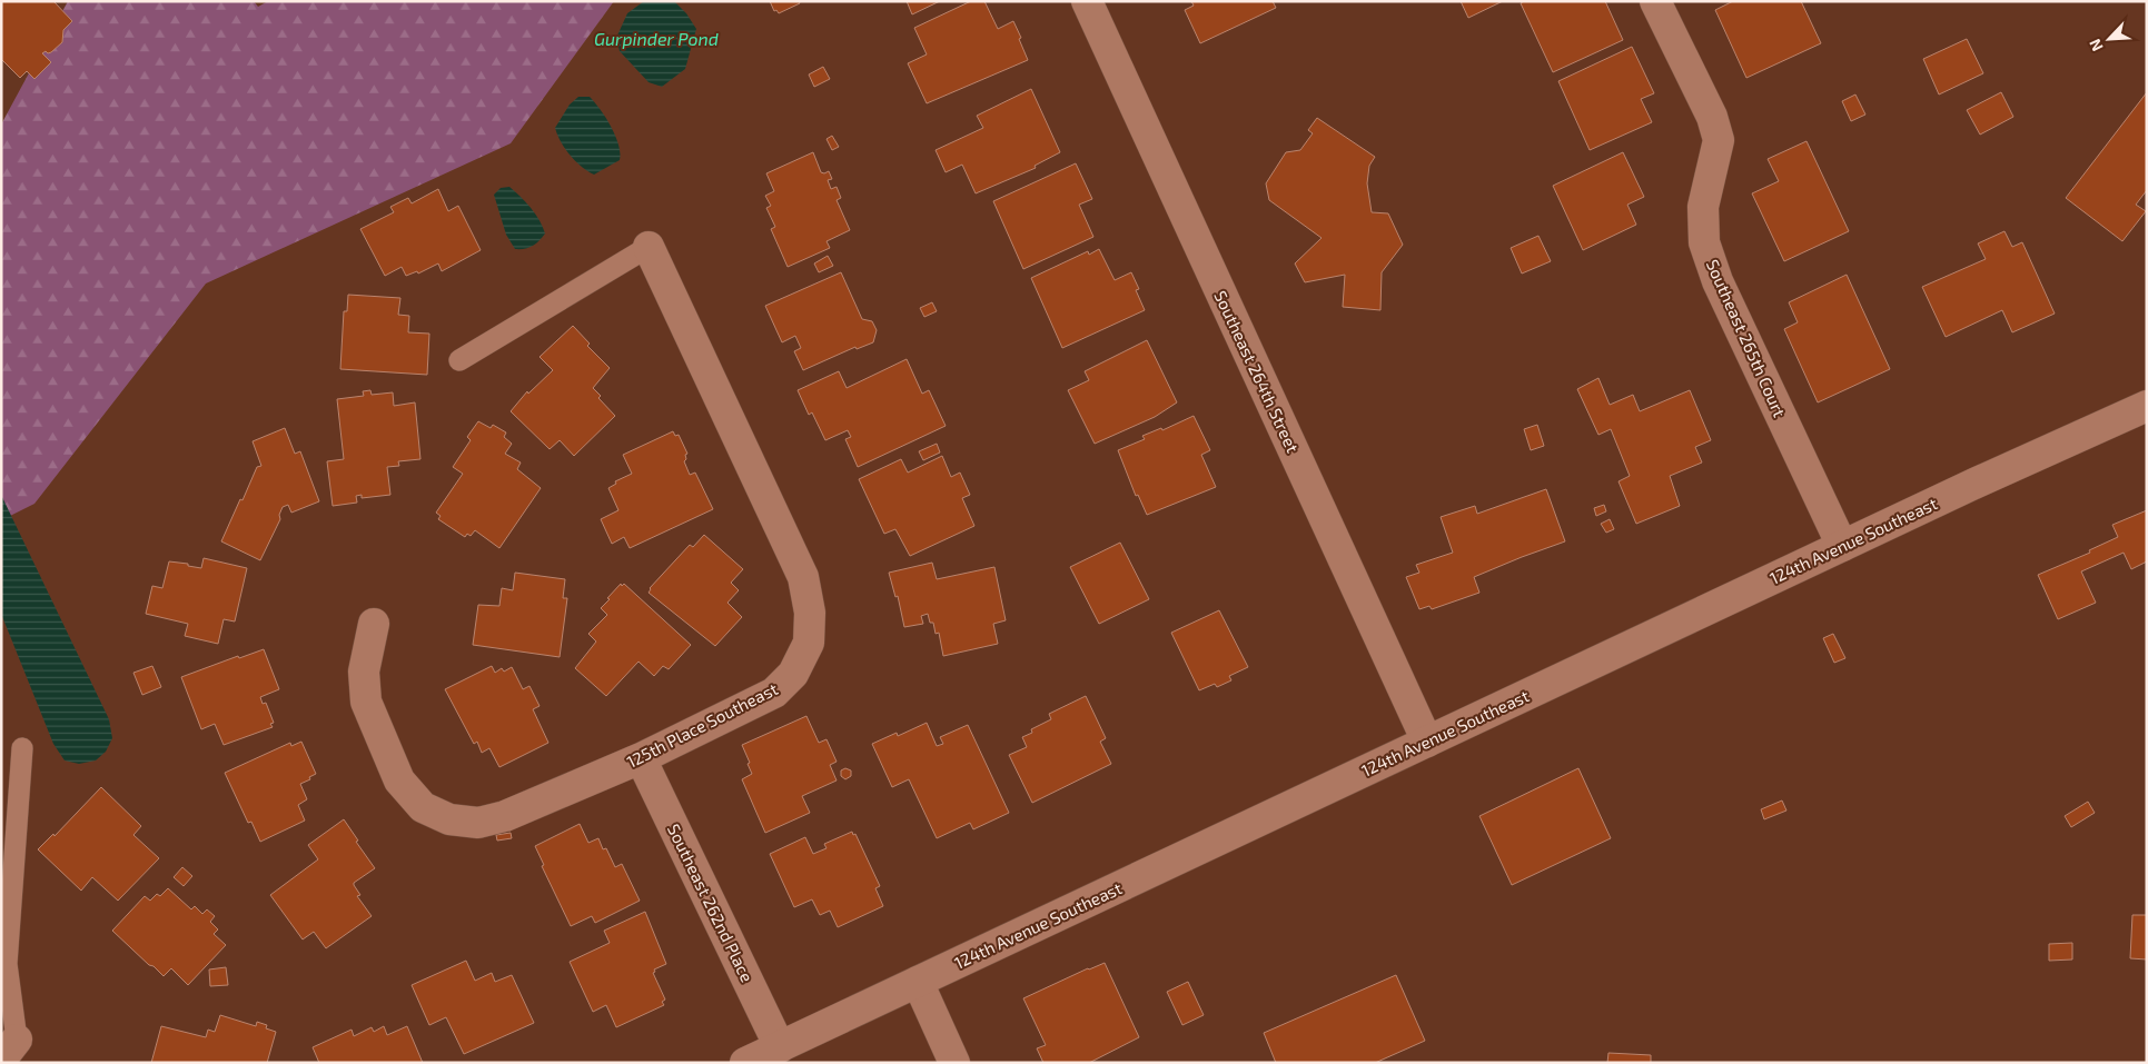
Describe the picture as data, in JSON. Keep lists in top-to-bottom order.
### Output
{
  "streets": {
    "street": [
      "Southeast 265th Court",
      "Southeast 264th Street",
      "124th Avenue Southeast",
      "125th Place Southeast",
      "Southeast 262nd Place"
    ]
  },
  "crossings": [
    ["Southeast 265th Court", "124th Avenue Southeast"],
    ["Southeast 264th Street", "124th Avenue Southeast"],
    ["124th Avenue Southeast", "Southeast 262nd Place"],
    ["125th Place Southeast", "Southeast 262nd Place"]
  ],
  "water": ["Gurpinder Pond"],
  "north": "bottom left"
}
